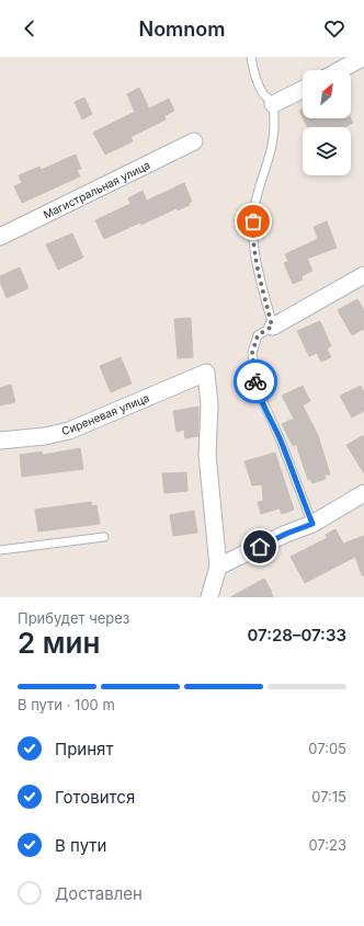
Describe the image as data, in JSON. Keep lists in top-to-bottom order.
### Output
{
  "streets": {
    "street": ["Магистральная улица", "Сиреневая улица"]
  },
  "north": "top right",
  "page": {
    "header": "Nomnom",
    "heading": ["2 мин", "Прибудет через", "07:28–07:33"],
    "bar": "В пути · 100 m",
    "list": [
      ["Принят", "07:05"],
      ["Готовится", "07:15"],
      ["В пути", "07:23"],
      "Доставлен"
    ]
  }
}
